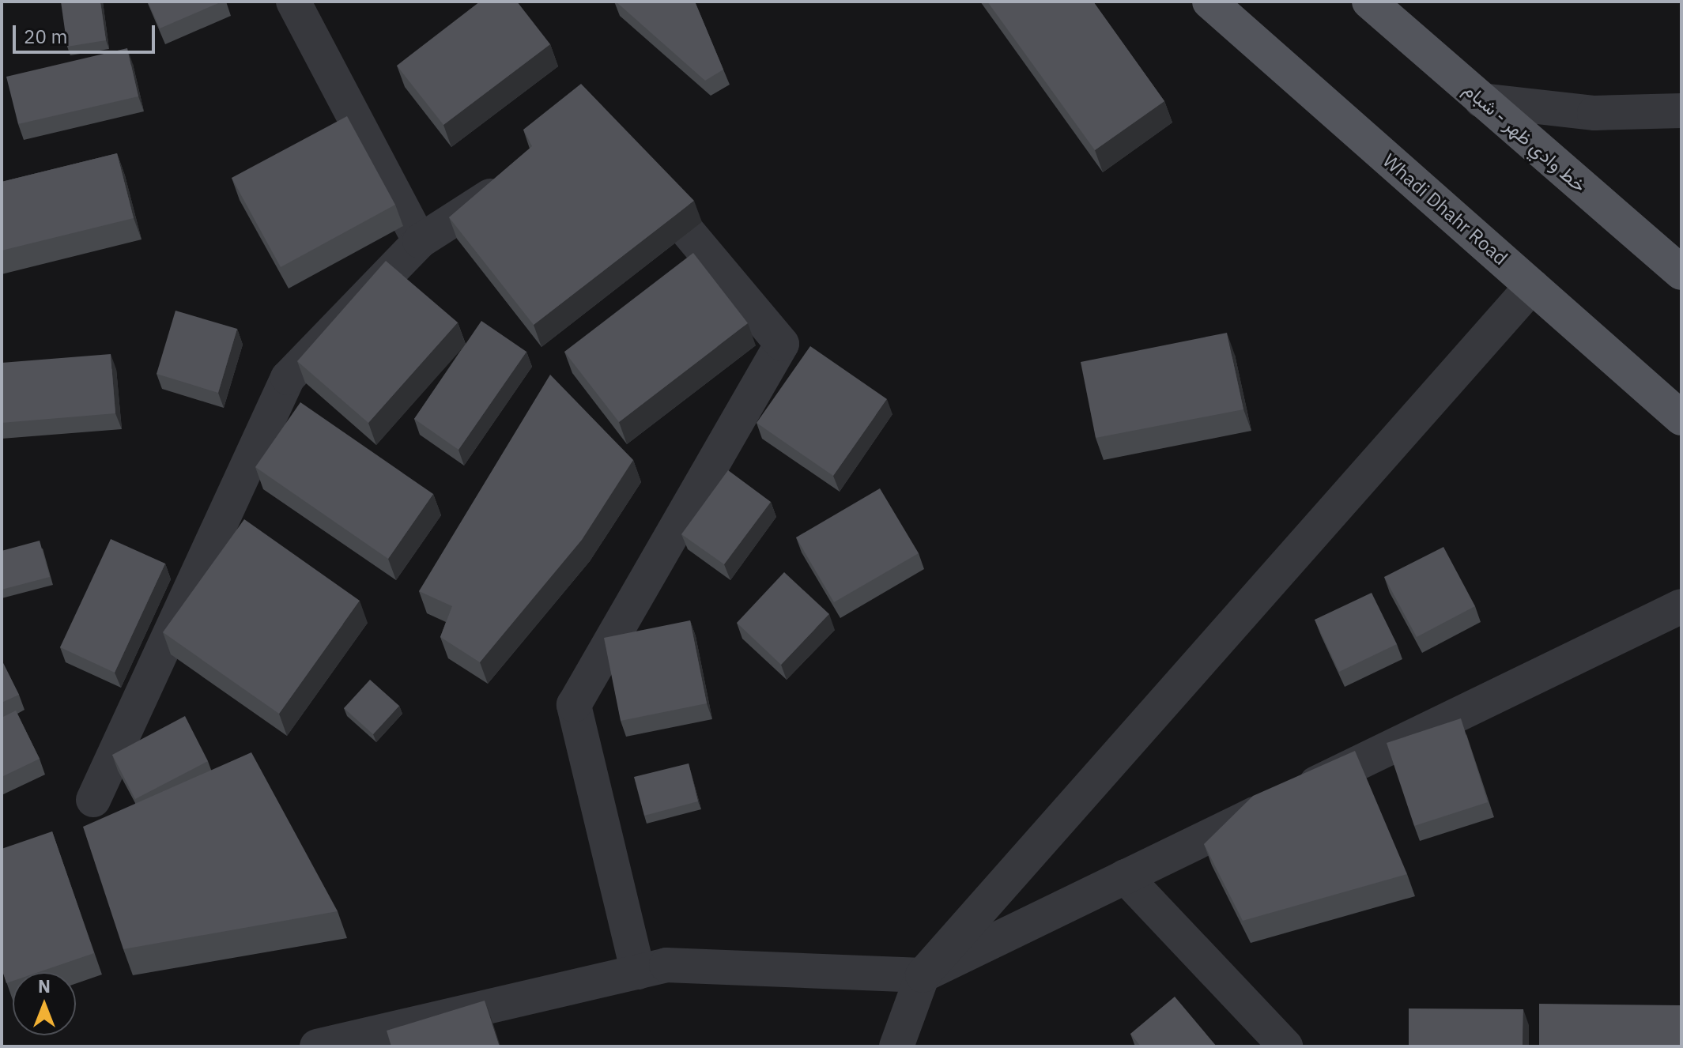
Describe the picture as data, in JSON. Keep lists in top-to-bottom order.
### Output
{
  "streets": {
    "main road": ["خط وادي ظهر - شبام", "Whadi Dhahr Road"]
  },
  "scale_bar": "20 m",
  "north": "top"
}
